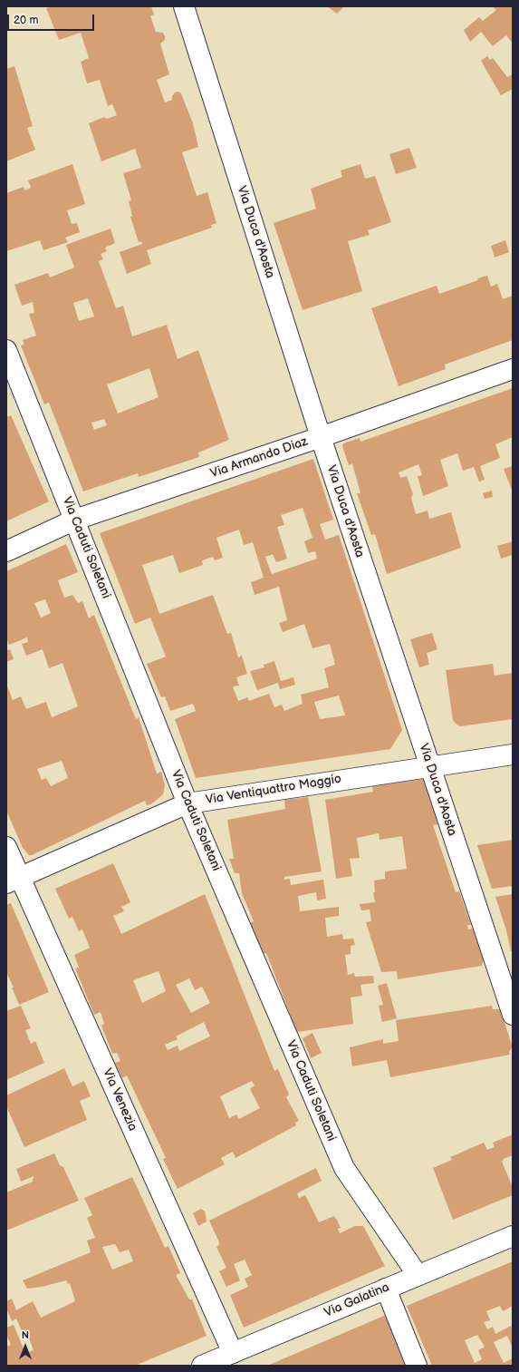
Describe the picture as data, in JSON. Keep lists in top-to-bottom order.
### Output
{
  "streets": {
    "street": [
      "Via Duca d'Aosta",
      "Via Armando Diaz",
      "Via Caduti Soletani",
      "Via Ventiquattro Maggio",
      "Via Venezia",
      "Via Galatina"
    ]
  },
  "crossings": [
    ["Via Duca d'Aosta", "Via Armando Diaz"],
    ["Via Duca d'Aosta", "Via Ventiquattro Maggio"],
    ["Via Armando Diaz", "Via Caduti Soletani"],
    ["Via Caduti Soletani", "Via Ventiquattro Maggio"],
    ["Via Caduti Soletani", "Via Galatina"],
    ["Via Ventiquattro Maggio", "Via Venezia"],
    ["Via Venezia", "Via Galatina"]
  ],
  "scale_bar": "20 m",
  "north": "top"
}
